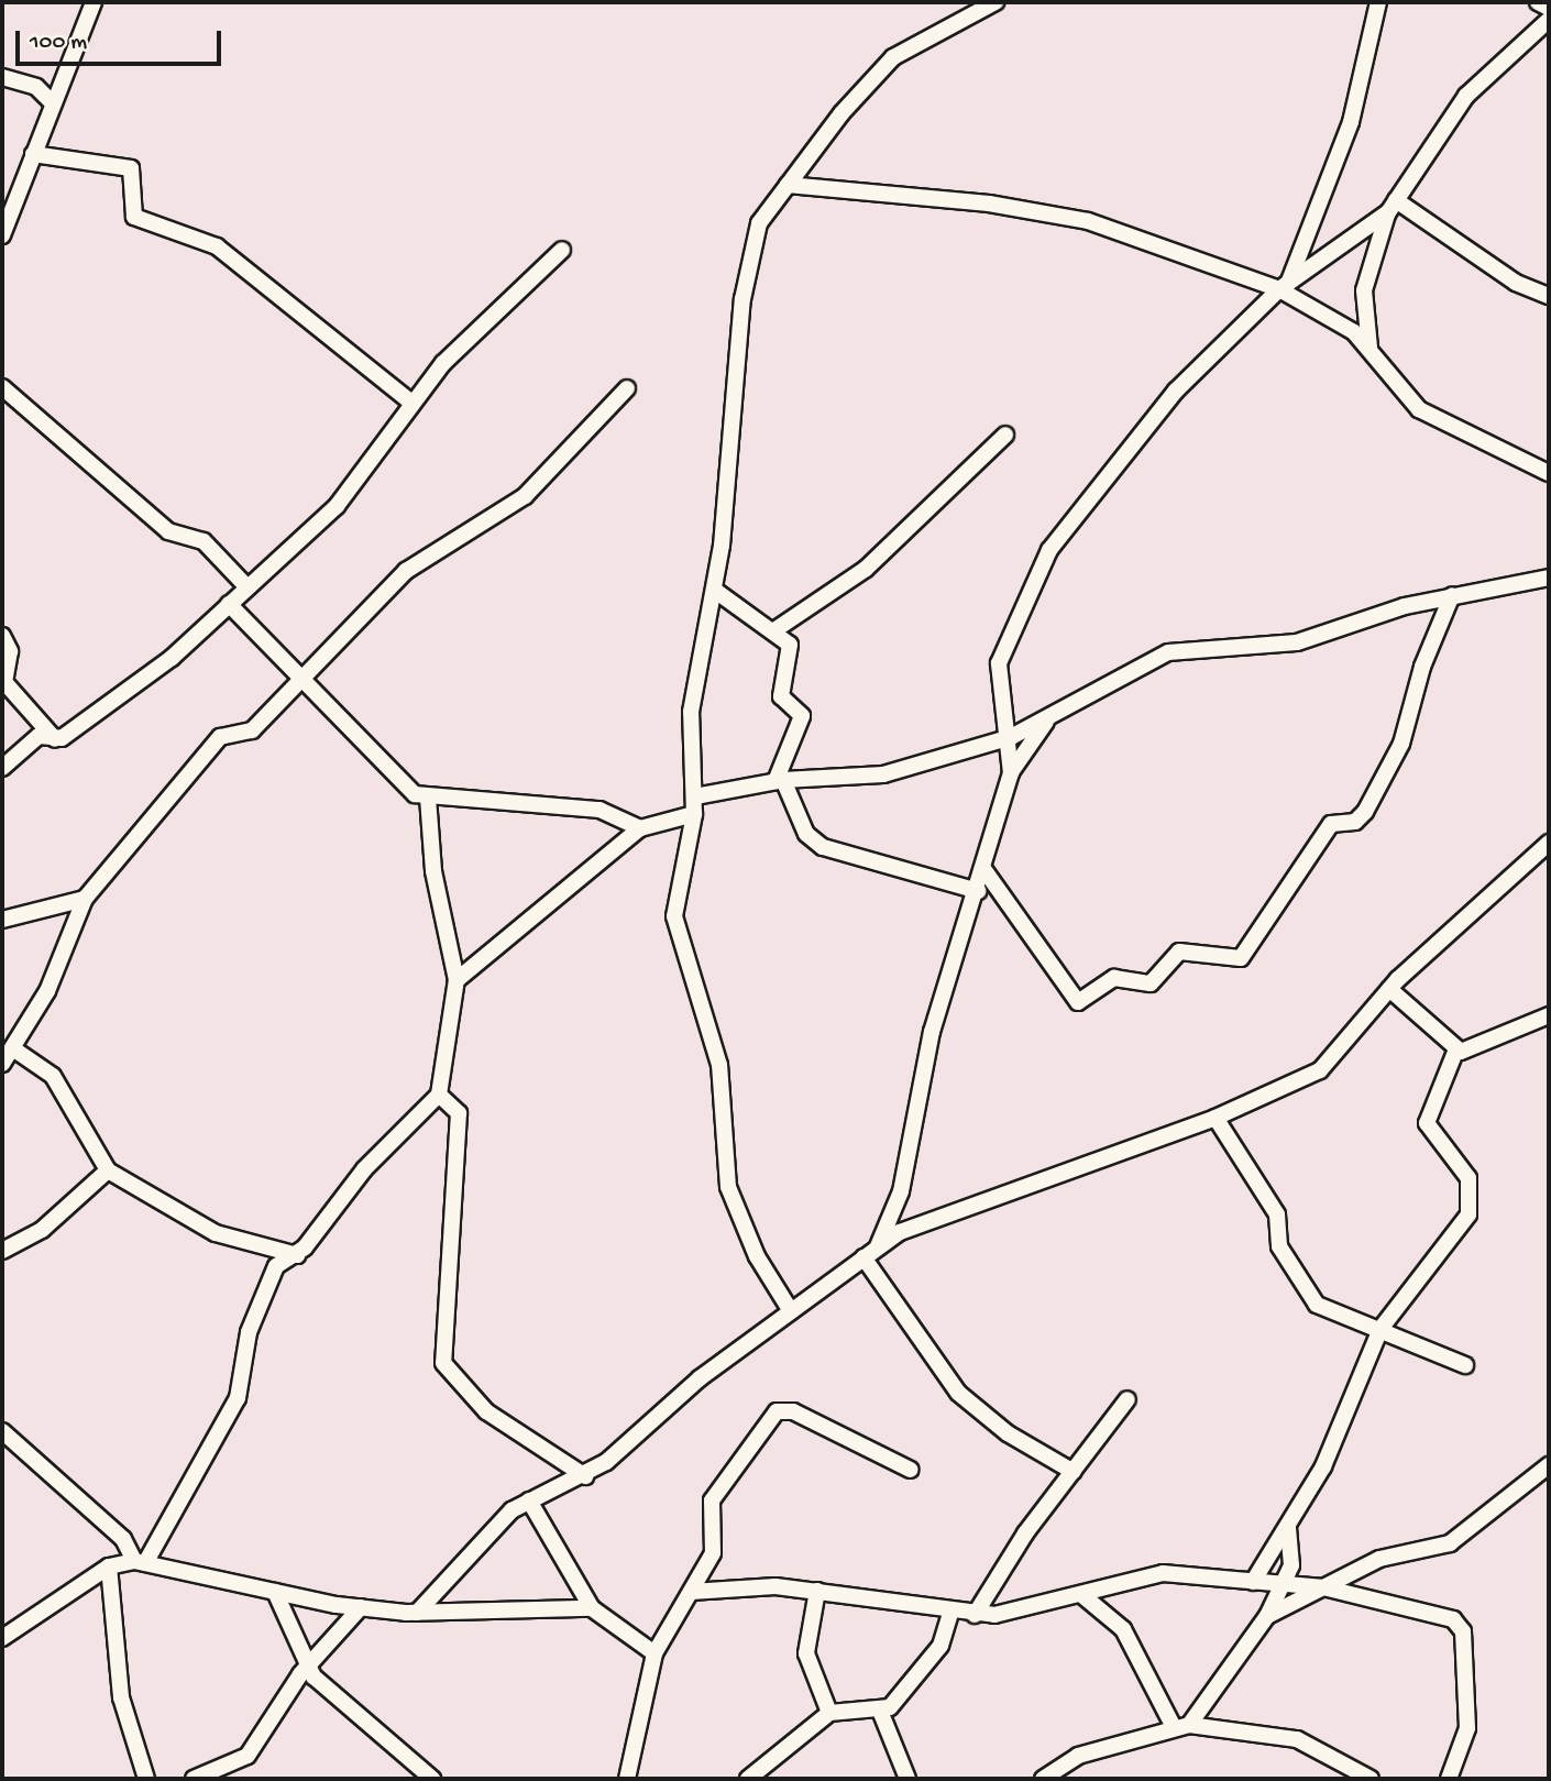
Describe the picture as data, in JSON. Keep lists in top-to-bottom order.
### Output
{
  "scale_bar": "100 m"
}
